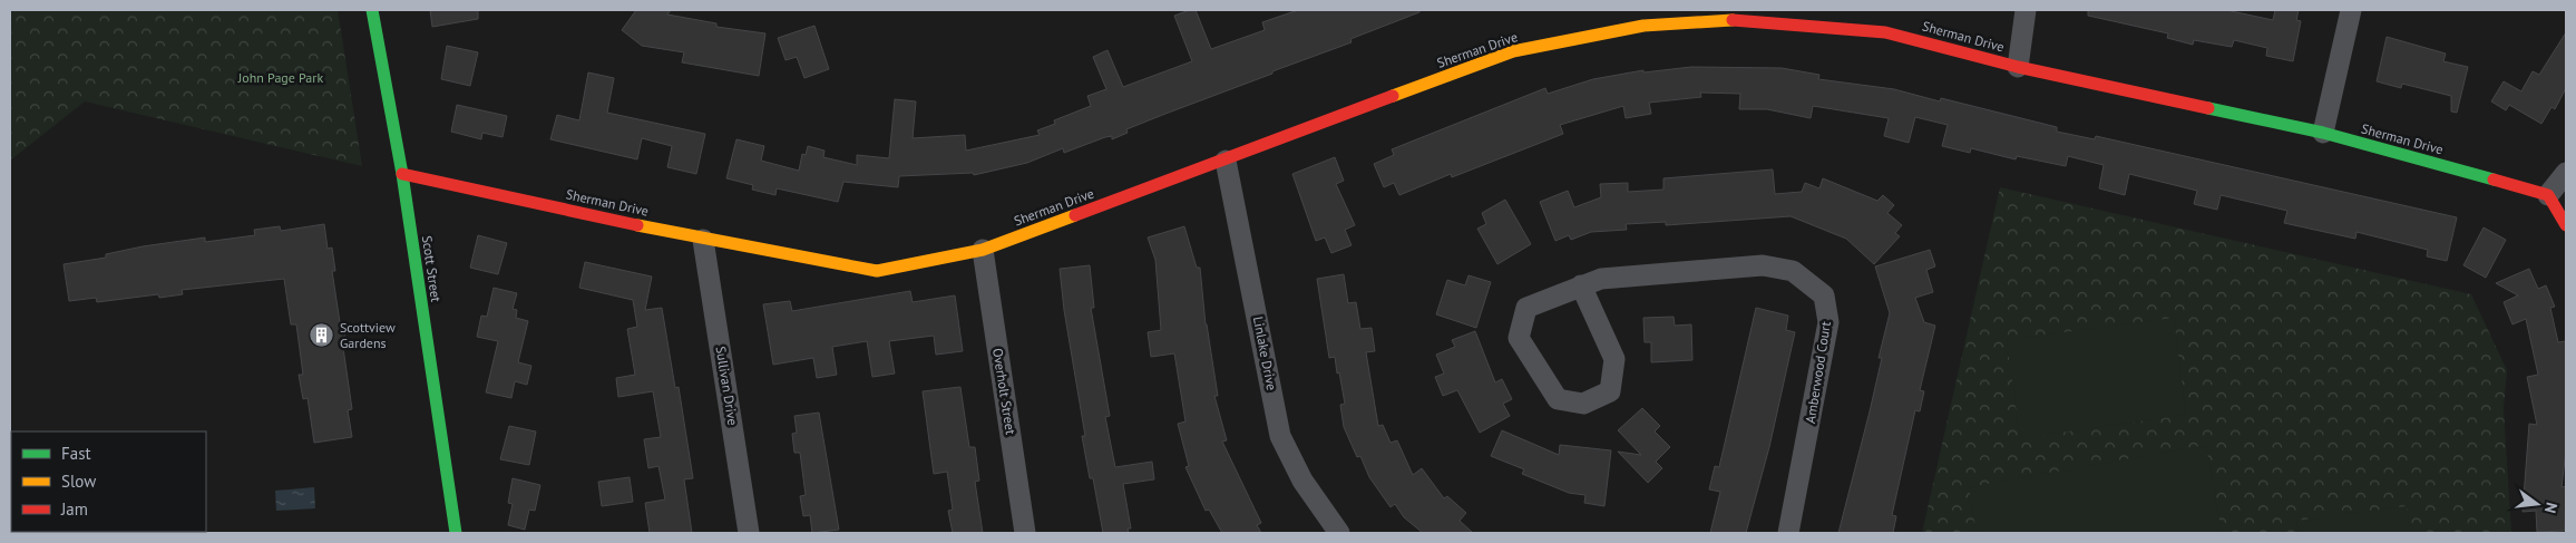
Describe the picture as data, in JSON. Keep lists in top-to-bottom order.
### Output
{
  "streets": {
    "street": [
      "Sherman Drive",
      "Scott Street",
      "Linlake Drive",
      "Amberwood Court",
      "Sullivan Drive",
      "Overholt Street"
    ]
  },
  "crossings": [
    ["Sherman Drive", "Scott Street"],
    ["Sherman Drive", "Linlake Drive"],
    ["Sherman Drive", "Sullivan Drive"],
    ["Sherman Drive", "Overholt Street"]
  ],
  "parks": ["John Page Park"],
  "places": {
    "building": ["Scottview Gardens"]
  },
  "legend": ["Fast", "Slow", "Jam"],
  "north": "right"
}
